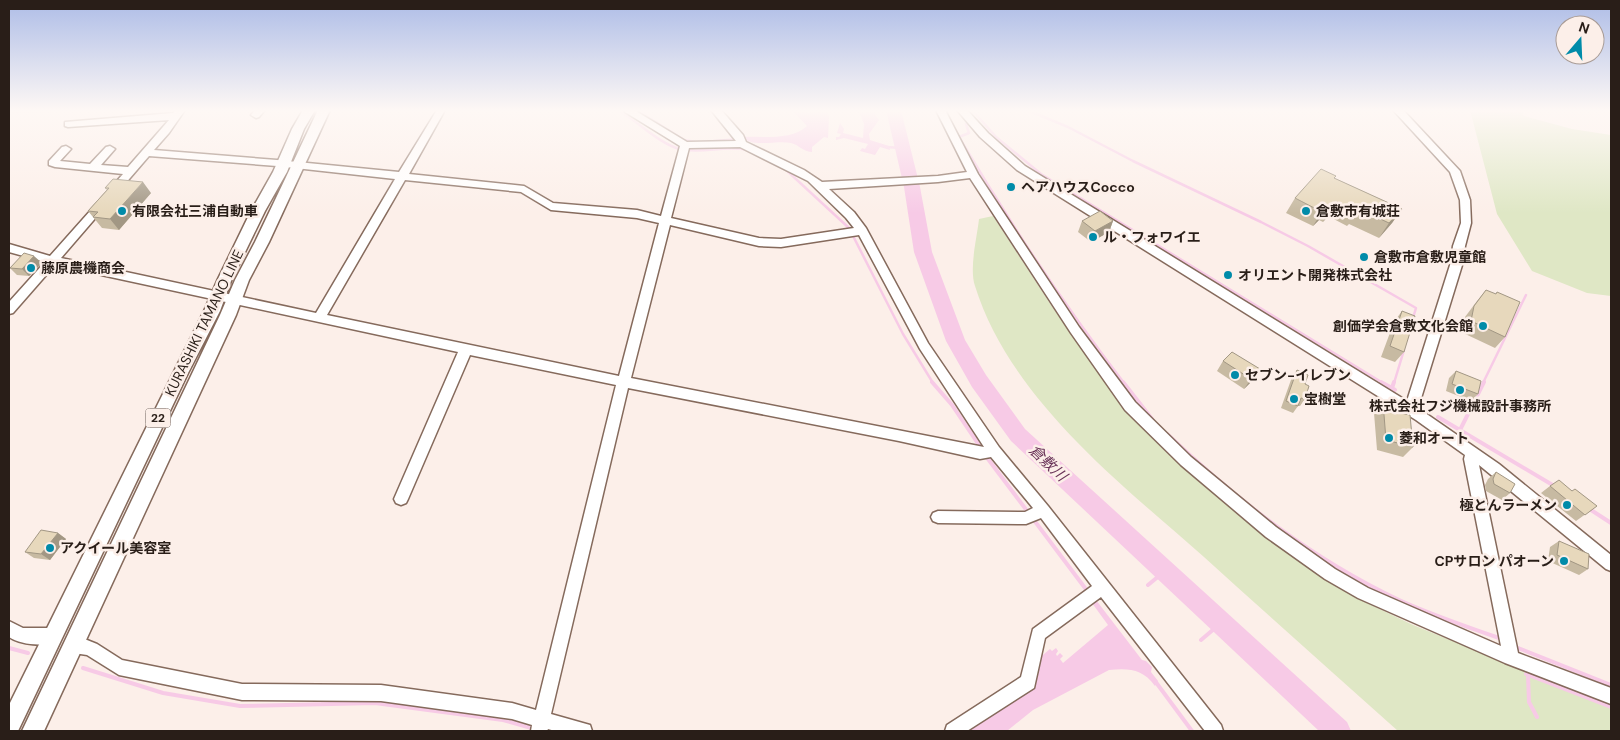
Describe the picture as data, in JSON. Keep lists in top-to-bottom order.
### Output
{
  "streets": {
    "main road": ["KURASHIKI TAMANO LINE", "22"]
  },
  "water": ["倉敷川"],
  "places": [
    "ヘアハウスCocco",
    "有限会社三浦自動車",
    "倉敷市有城荘",
    "ル・フォワイエ",
    "倉敷市倉敷児童館",
    "藤原農機商会",
    "オリエント開発株式会社",
    "創価学会倉敷文化会館",
    "セブン-イレブン",
    "株式会社フジ機械設計事務所",
    "宝樹堂",
    "菱和オート",
    "極とんラーメン",
    "アクイール美容室",
    "CPサロン パオーン"
  ],
  "north": "top"
}
